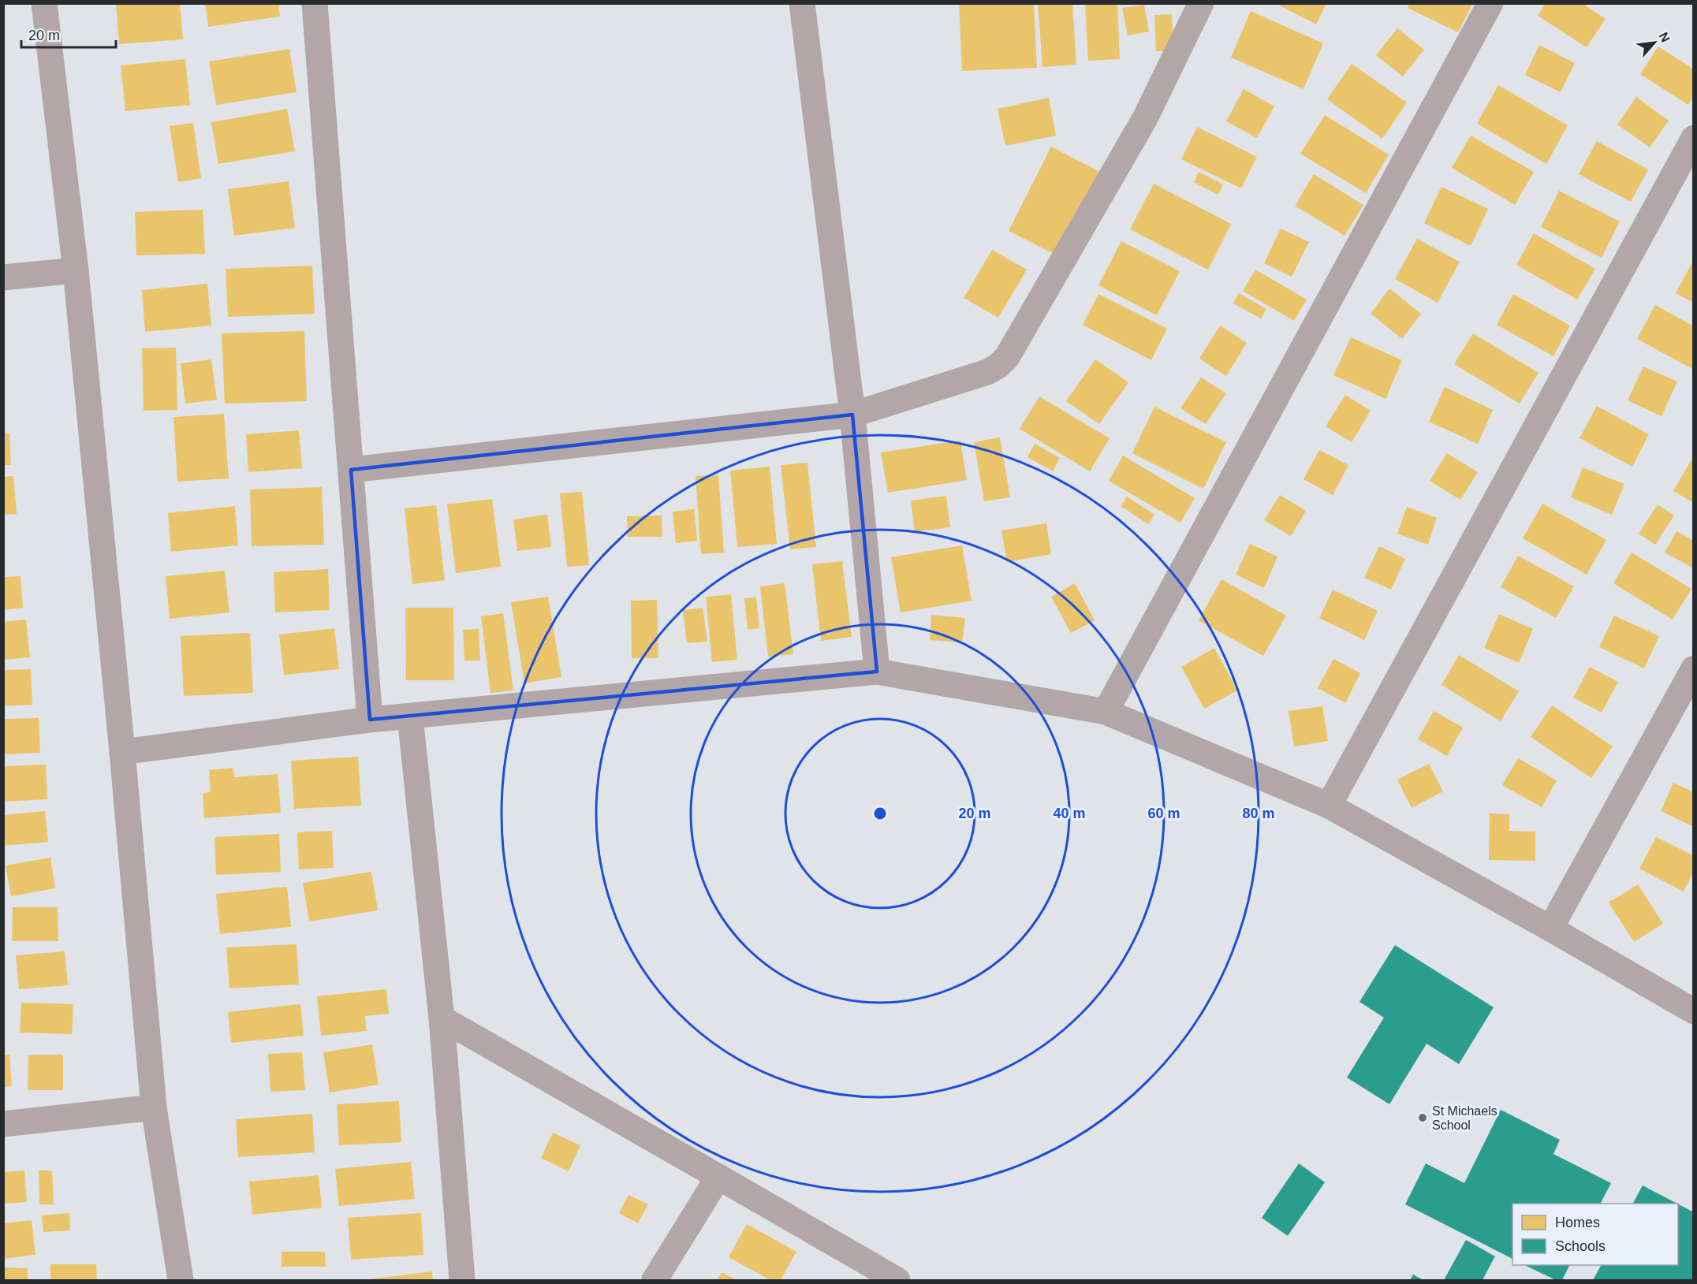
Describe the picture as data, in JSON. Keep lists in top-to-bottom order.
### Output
{
  "places": ["St Michaels School"],
  "legend": ["Homes", "Schools"],
  "scale_bar": "20 m",
  "north": "top right",
  "rings": [
    "20 m",
    "40 m",
    "60 m",
    "80 m"
  ]
}
